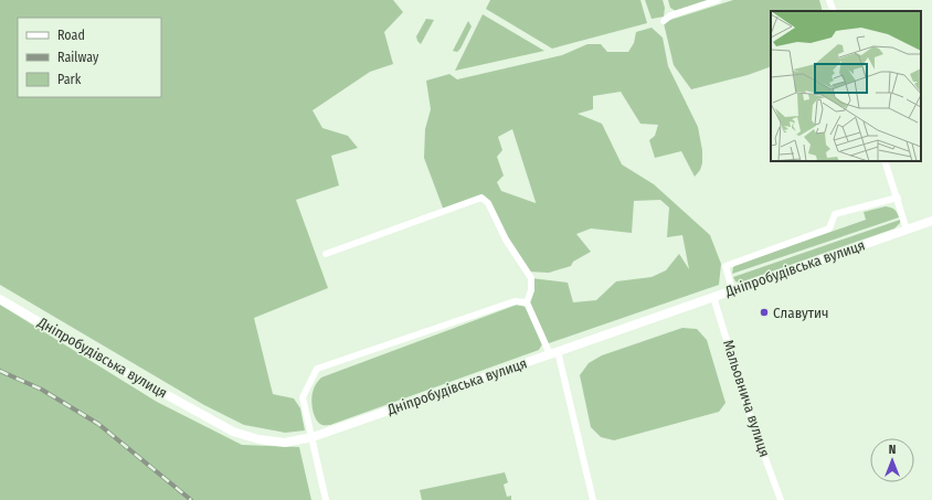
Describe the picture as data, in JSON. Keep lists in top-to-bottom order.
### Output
{
  "streets": {
    "street": ["Дніпробудівська вулиця", "Мальовнича вулиця"]
  },
  "crossings": [
    ["Дніпробудівська вулиця", "Мальовнича вулиця"]
  ],
  "places": ["Славутич"],
  "legend": ["Road", "Railway", "Park"],
  "north": "top"
}
